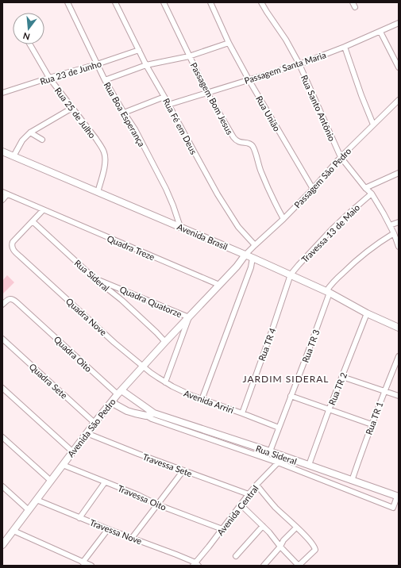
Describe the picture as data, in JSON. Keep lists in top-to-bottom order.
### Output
{
  "streets": {
    "main road": ["Avenida Brasil", "Rua Sideral", "Avenida São Pedro"],
    "street": [
      "Passagem Santa Maria",
      "Rua 23 de Junho",
      "Passagem Bom Jesus",
      "Rua Santo Antônio",
      "Rua 25 de Julho",
      "Rua União",
      "Rua Boa Esperança",
      "Rua Fé em Deus",
      "Passagem São Pedro",
      "Travessa 13 de Maio",
      "Quadra Treze",
      "Quadra Quatorze",
      "Quadra Nove",
      "Rua TR 4",
      "Rua TR 3",
      "Quadra Oito",
      "Quadra Sete",
      "Rua TR 2",
      "Avenida Arriri",
      "Rua TR 1",
      "Travessa Sete",
      "Travessa Oito",
      "Avenida Central",
      "Travessa Nove"
    ]
  },
  "crossings": [
    ["Passagem Santa Maria", "Passagem Bom Jesus"],
    ["Passagem Santa Maria", "Rua Santo Antônio"],
    ["Passagem Santa Maria", "Rua União"],
    ["Passagem Santa Maria", "Rua Fé em Deus"],
    ["Rua 23 de Junho", "Rua 25 de Julho"],
    ["Rua 23 de Junho", "Rua Boa Esperança"],
    ["Rua 23 de Junho", "Rua Fé em Deus"],
    ["Passagem Bom Jesus", "Passagem São Pedro"],
    ["Rua Santo Antônio", "Passagem São Pedro"],
    ["Rua Santo Antônio", "Travessa 13 de Maio"],
    ["Rua 25 de Julho", "Avenida Brasil"],
    ["Rua União", "Passagem São Pedro"],
    ["Rua Boa Esperança", "Avenida Brasil"],
    ["Rua Fé em Deus", "Passagem São Pedro"],
    ["Passagem São Pedro", "Avenida Brasil"],
    ["Passagem São Pedro", "Avenida São Pedro"],
    ["Travessa 13 de Maio", "Avenida Brasil"],
    ["Travessa 13 de Maio", "Rua TR 4"],
    ["Avenida Brasil", "Rua TR 4"],
    ["Avenida Brasil", "Rua TR 3"],
    ["Avenida Brasil", "Rua TR 2"],
    ["Avenida Brasil", "Avenida São Pedro"],
    ["Quadra Treze", "Avenida São Pedro"],
    ["Rua Sideral", "Quadra Quatorze"],
    ["Rua Sideral", "Quadra Nove"],
    ["Rua Sideral", "Rua TR 3"],
    ["Rua Sideral", "Quadra Oito"],
    ["Rua Sideral", "Rua TR 2"],
    ["Rua Sideral", "Rua TR 1"],
    ["Rua Sideral", "Avenida São Pedro"],
    ["Rua Sideral", "Avenida Central"],
    ["Quadra Quatorze", "Avenida São Pedro"],
    ["Quadra Nove", "Avenida Arriri"],
    ["Quadra Nove", "Avenida São Pedro"],
    ["Rua TR 4", "Avenida Arriri"],
    ["Rua TR 3", "Avenida Arriri"],
    ["Quadra Oito", "Avenida São Pedro"],
    ["Quadra Sete", "Avenida São Pedro"],
    ["Avenida Arriri", "Avenida São Pedro"],
    ["Avenida São Pedro", "Travessa Sete"],
    ["Avenida São Pedro", "Travessa Oito"],
    ["Avenida São Pedro", "Travessa Nove"],
    ["Travessa Sete", "Avenida Central"],
    ["Travessa Oito", "Avenida Central"],
    ["Avenida Central", "Travessa Nove"]
  ],
  "districts": ["JARDIM SIDERAL"],
  "north": "bottom"
}
